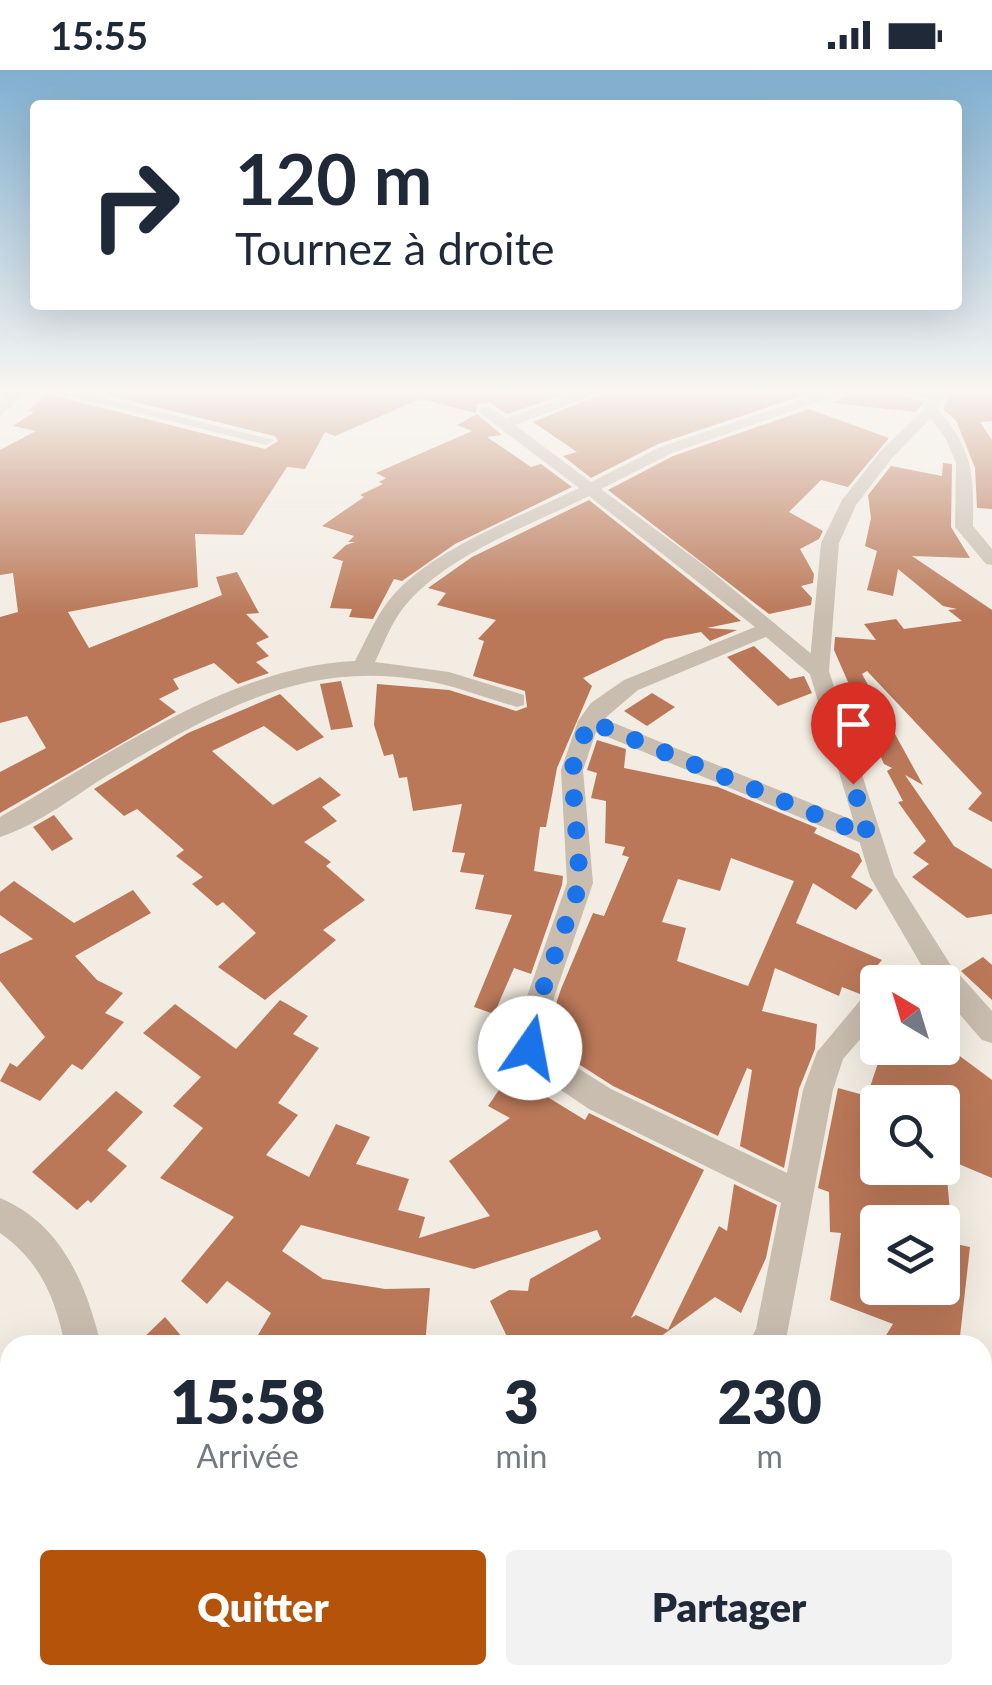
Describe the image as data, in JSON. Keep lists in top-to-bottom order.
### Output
{
  "north": "top left",
  "page": {
    "status": "15:55",
    "turn": ["120 m", "Tournez à droite"],
    "eta": [
      "15:58",
      "Arrivée",
      "3",
      "min",
      "230",
      "m"
    ],
    "buttons": ["Quitter", "Partager"]
  }
}
